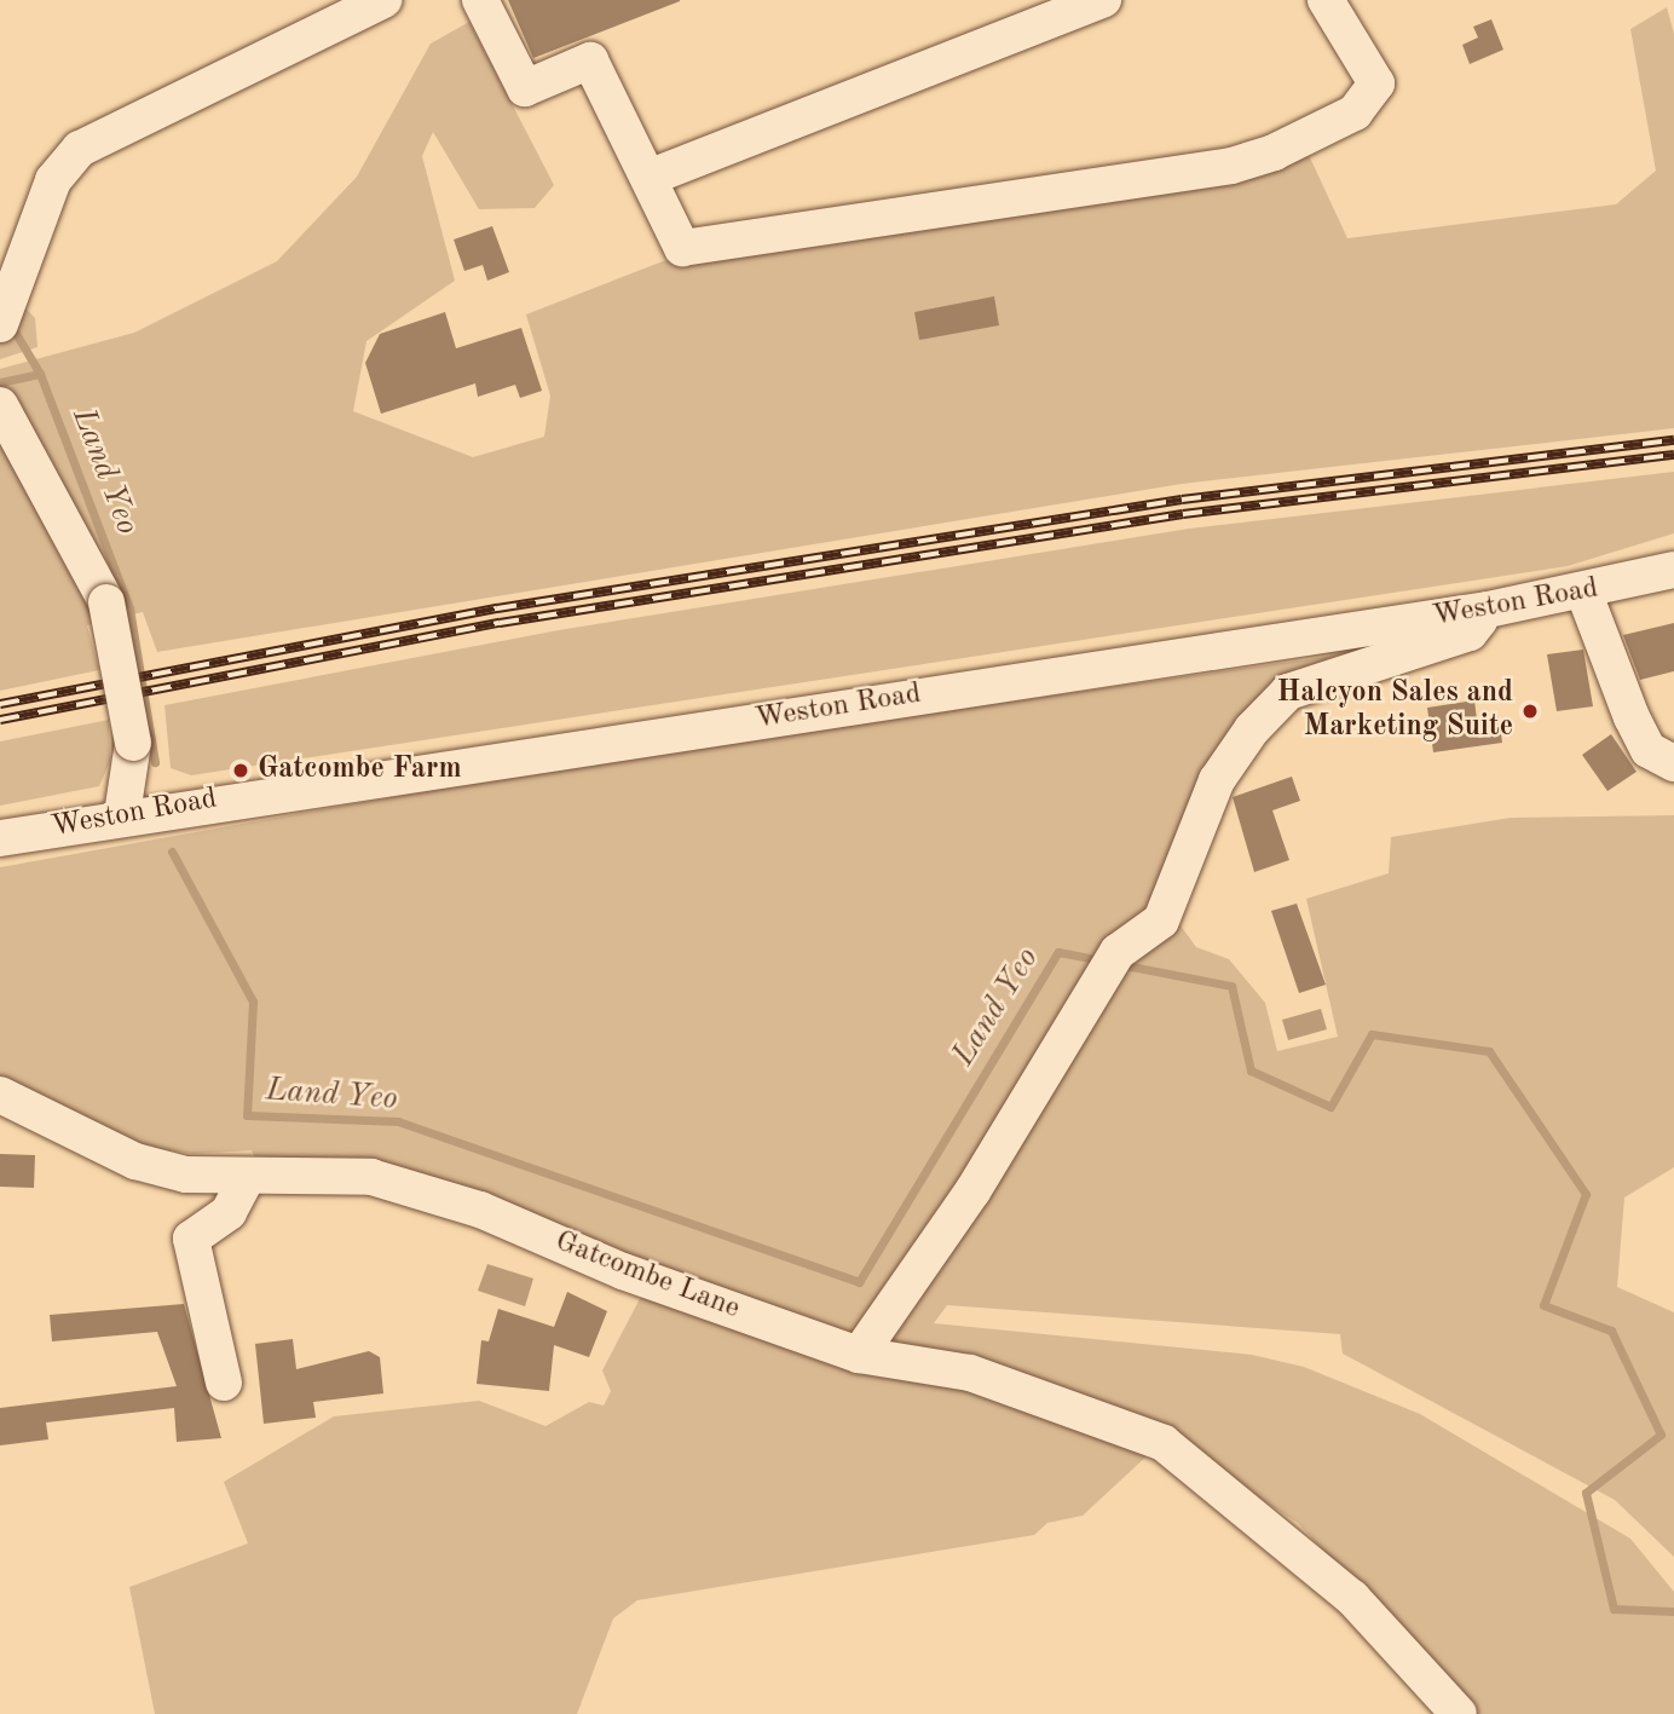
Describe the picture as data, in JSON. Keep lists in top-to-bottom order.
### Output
{
  "streets": {
    "street": ["Weston Road", "Gatcombe Lane"]
  },
  "water": ["Land Yeo"],
  "places": ["Halcyon Sales and Marketing Suite", "Gatcombe Farm"]
}
